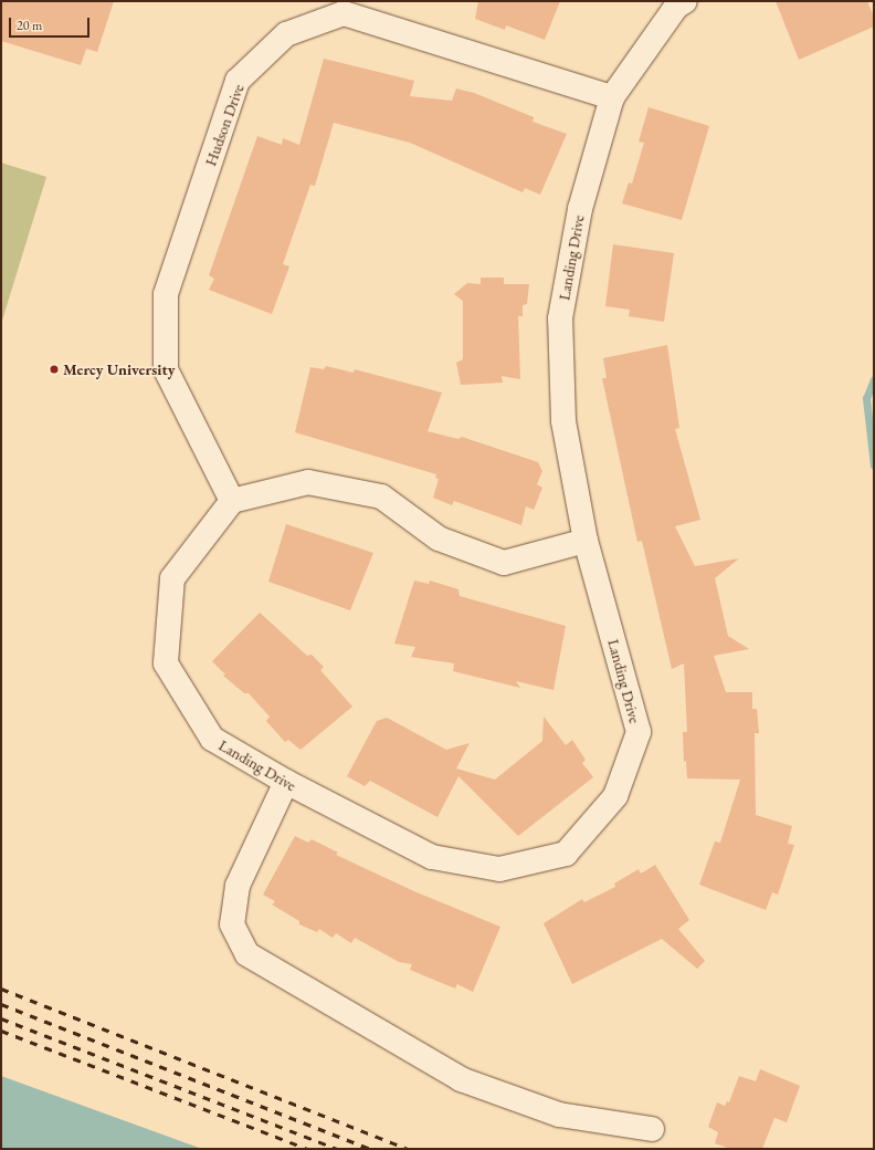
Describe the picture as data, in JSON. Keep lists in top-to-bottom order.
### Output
{
  "streets": {
    "street": ["Hudson Drive", "Landing Drive"]
  },
  "crossings": [
    ["Hudson Drive", "Landing Drive"]
  ],
  "places": ["Mercy University"],
  "scale_bar": "20 m"
}
